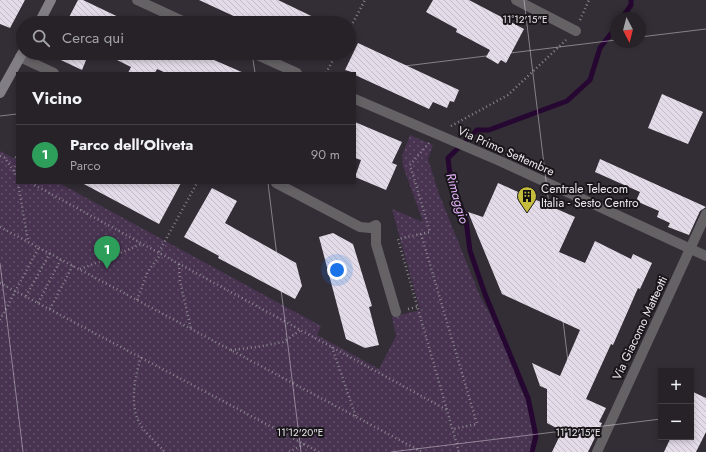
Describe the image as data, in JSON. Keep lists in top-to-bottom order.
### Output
{
  "streets": {
    "street": ["Via Primo Settembre", "Via Giacomo Matteotti"]
  },
  "crossings": [
    ["Via Primo Settembre", "Via Giacomo Matteotti"]
  ],
  "water": ["Rimaggio"],
  "places": {
    "building": ["Centrale Telecom Italia - Sesto Centro"]
  },
  "north": "bottom",
  "page": {
    "search": "Cerca qui",
    "heading": "Vicino",
    "list": [
      {
        "mark": "1",
        "name": "Parco dell'Oliveta",
        "note": "Parco",
        "value": "90 m"
      }
    ],
    "pins": "1",
    "map_buttons": ["+", "−"]
  },
  "coordinates": ["11°12'15\"E", "11°12'20\"E"]
}
